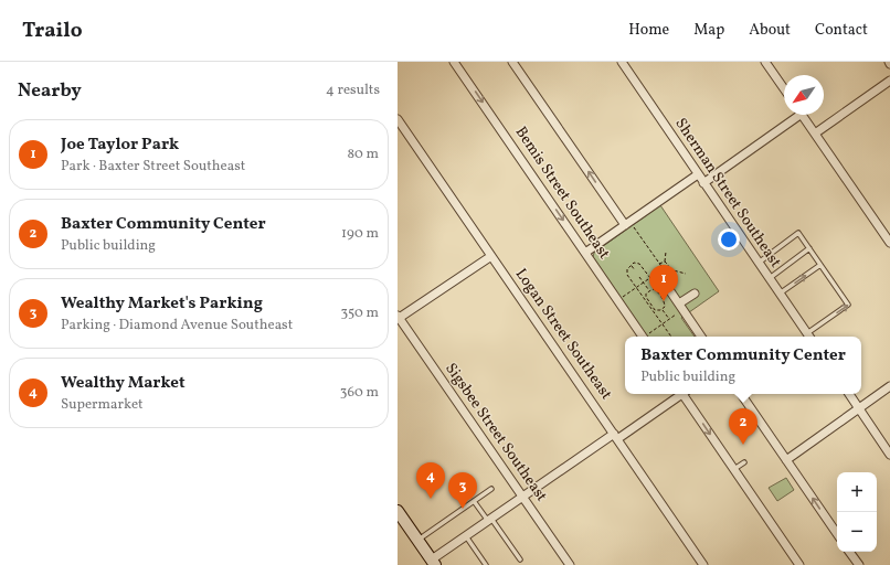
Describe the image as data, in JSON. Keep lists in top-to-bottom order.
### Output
{
  "streets": {
    "street": [
      "Bemis Street Southeast",
      "Sherman Street Southeast",
      "Logan Street Southeast",
      "Sigsbee Street Southeast"
    ]
  },
  "north": "bottom left",
  "page": {
    "header": "Trailo",
    "nav": [
      "Home",
      "Map",
      "About",
      "Contact"
    ],
    "heading": ["Nearby", "4 results"],
    "list": [
      {
        "mark": "1",
        "name": "Joe Taylor Park",
        "note": "Park · Baxter Street Southeast",
        "value": "80 m"
      },
      {
        "mark": "2",
        "name": "Baxter Community Center",
        "note": "Public building",
        "value": "190 m"
      },
      {
        "mark": "3",
        "name": "Wealthy Market's Parking",
        "note": "Parking · Diamond Avenue Southeast",
        "value": "350 m"
      },
      {
        "mark": "4",
        "name": "Wealthy Market",
        "note": "Supermarket",
        "value": "360 m"
      }
    ],
    "pins": [
      "1",
      "2",
      "4",
      "3"
    ],
    "popup": ["Baxter Community Center", "Public building"],
    "map_buttons": ["+", "−"]
  }
}
